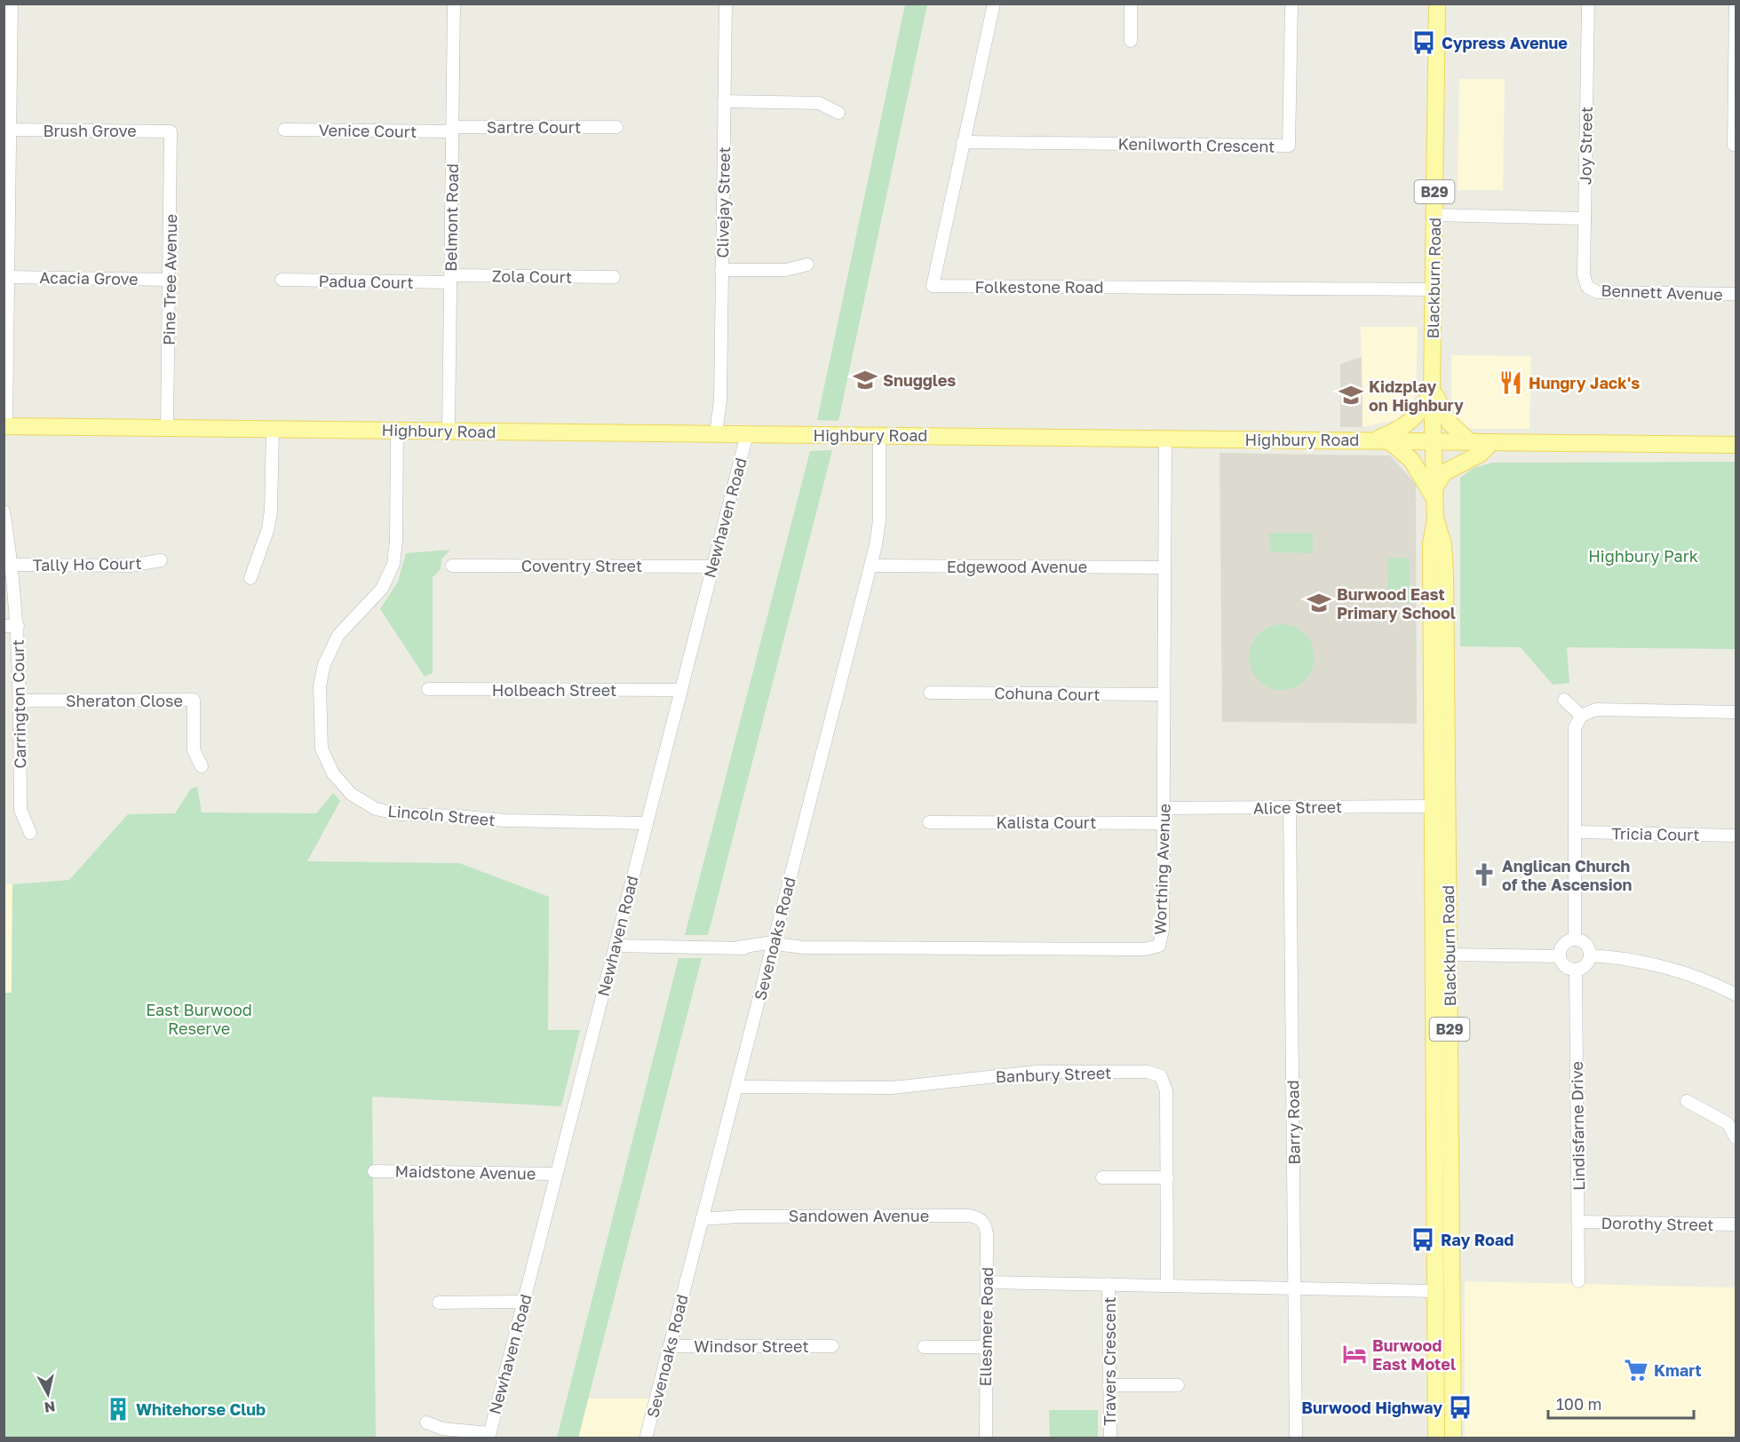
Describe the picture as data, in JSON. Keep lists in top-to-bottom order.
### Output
{
  "streets": {
    "main road": ["B29", "Blackburn Road", "Highbury Road"],
    "street": [
      "Sartre Court",
      "Brush Grove",
      "Venice Court",
      "Kenilworth Crescent",
      "Joy Street",
      "Clivejay Street",
      "Belmont Road",
      "Zola Court",
      "Acacia Grove",
      "Pine Tree Avenue",
      "Padua Court",
      "Folkestone Road",
      "Bennett Avenue",
      "Newhaven Road",
      "Tally Ho Court",
      "Coventry Street",
      "Edgewood Avenue",
      "Holbeach Street",
      "Cohuna Court",
      "Sheraton Close",
      "Carrington Court",
      "Alice Street",
      "Lincoln Street",
      "Kalista Court",
      "Tricia Court",
      "Worthing Avenue",
      "Sevenoaks Road",
      "Banbury Street",
      "Barry Road",
      "Lindisfarne Drive",
      "Maidstone Avenue",
      "Sandowen Avenue",
      "Dorothy Street",
      "Ellesmere Road",
      "Windsor Street",
      "Travers Crescent"
    ]
  },
  "crossings": [
    ["Sartre Court", "Venice Court"],
    ["Sartre Court", "Belmont Road"],
    ["Brush Grove", "Pine Tree Avenue"],
    ["Venice Court", "Belmont Road"],
    ["Kenilworth Crescent", "Folkestone Road"],
    ["Joy Street", "Bennett Avenue"],
    ["Clivejay Street", "Highbury Road"],
    ["Belmont Road", "Zola Court"],
    ["Belmont Road", "Padua Court"],
    ["Belmont Road", "Highbury Road"],
    ["Zola Court", "Padua Court"],
    ["Acacia Grove", "Pine Tree Avenue"],
    ["Blackburn Road", "Folkestone Road"],
    ["Blackburn Road", "Highbury Road"],
    ["Blackburn Road", "Alice Street"],
    ["Pine Tree Avenue", "Highbury Road"],
    ["Highbury Road", "Newhaven Road"],
    ["Highbury Road", "Lincoln Street"],
    ["Highbury Road", "Worthing Avenue"],
    ["Highbury Road", "Sevenoaks Road"],
    ["Newhaven Road", "Coventry Street"],
    ["Newhaven Road", "Holbeach Street"],
    ["Newhaven Road", "Lincoln Street"],
    ["Newhaven Road", "Worthing Avenue"],
    ["Newhaven Road", "Maidstone Avenue"],
    ["Tally Ho Court", "Carrington Court"],
    ["Edgewood Avenue", "Worthing Avenue"],
    ["Edgewood Avenue", "Sevenoaks Road"],
    ["Cohuna Court", "Worthing Avenue"],
    ["Sheraton Close", "Carrington Court"],
    ["Alice Street", "Worthing Avenue"],
    ["Alice Street", "Barry Road"],
    ["Kalista Court", "Worthing Avenue"],
    ["Worthing Avenue", "Sevenoaks Road"],
    ["Sevenoaks Road", "Banbury Street"],
    ["Sevenoaks Road", "Sandowen Avenue"],
    ["Sevenoaks Road", "Windsor Street"],
    ["Lindisfarne Drive", "Dorothy Street"],
    ["Sandowen Avenue", "Ellesmere Road"]
  ],
  "parks": ["Highbury Park", "East Burwood Reserve"],
  "places": {
    "bus stop": ["Cypress Avenue", "Ray Road", "Burwood Highway"],
    "school or university": ["Snuggles", "Kidzplay on Highbury", "Burwood East Primary School"],
    "restaurant": ["Hungry Jack's"],
    "church": ["Anglican Church of the Ascension"],
    "hotel": ["Burwood East Motel"],
    "supermarket": ["Kmart"],
    "building": ["Whitehorse Club"]
  },
  "scale_bar": "100 m",
  "north": "bottom"
}
